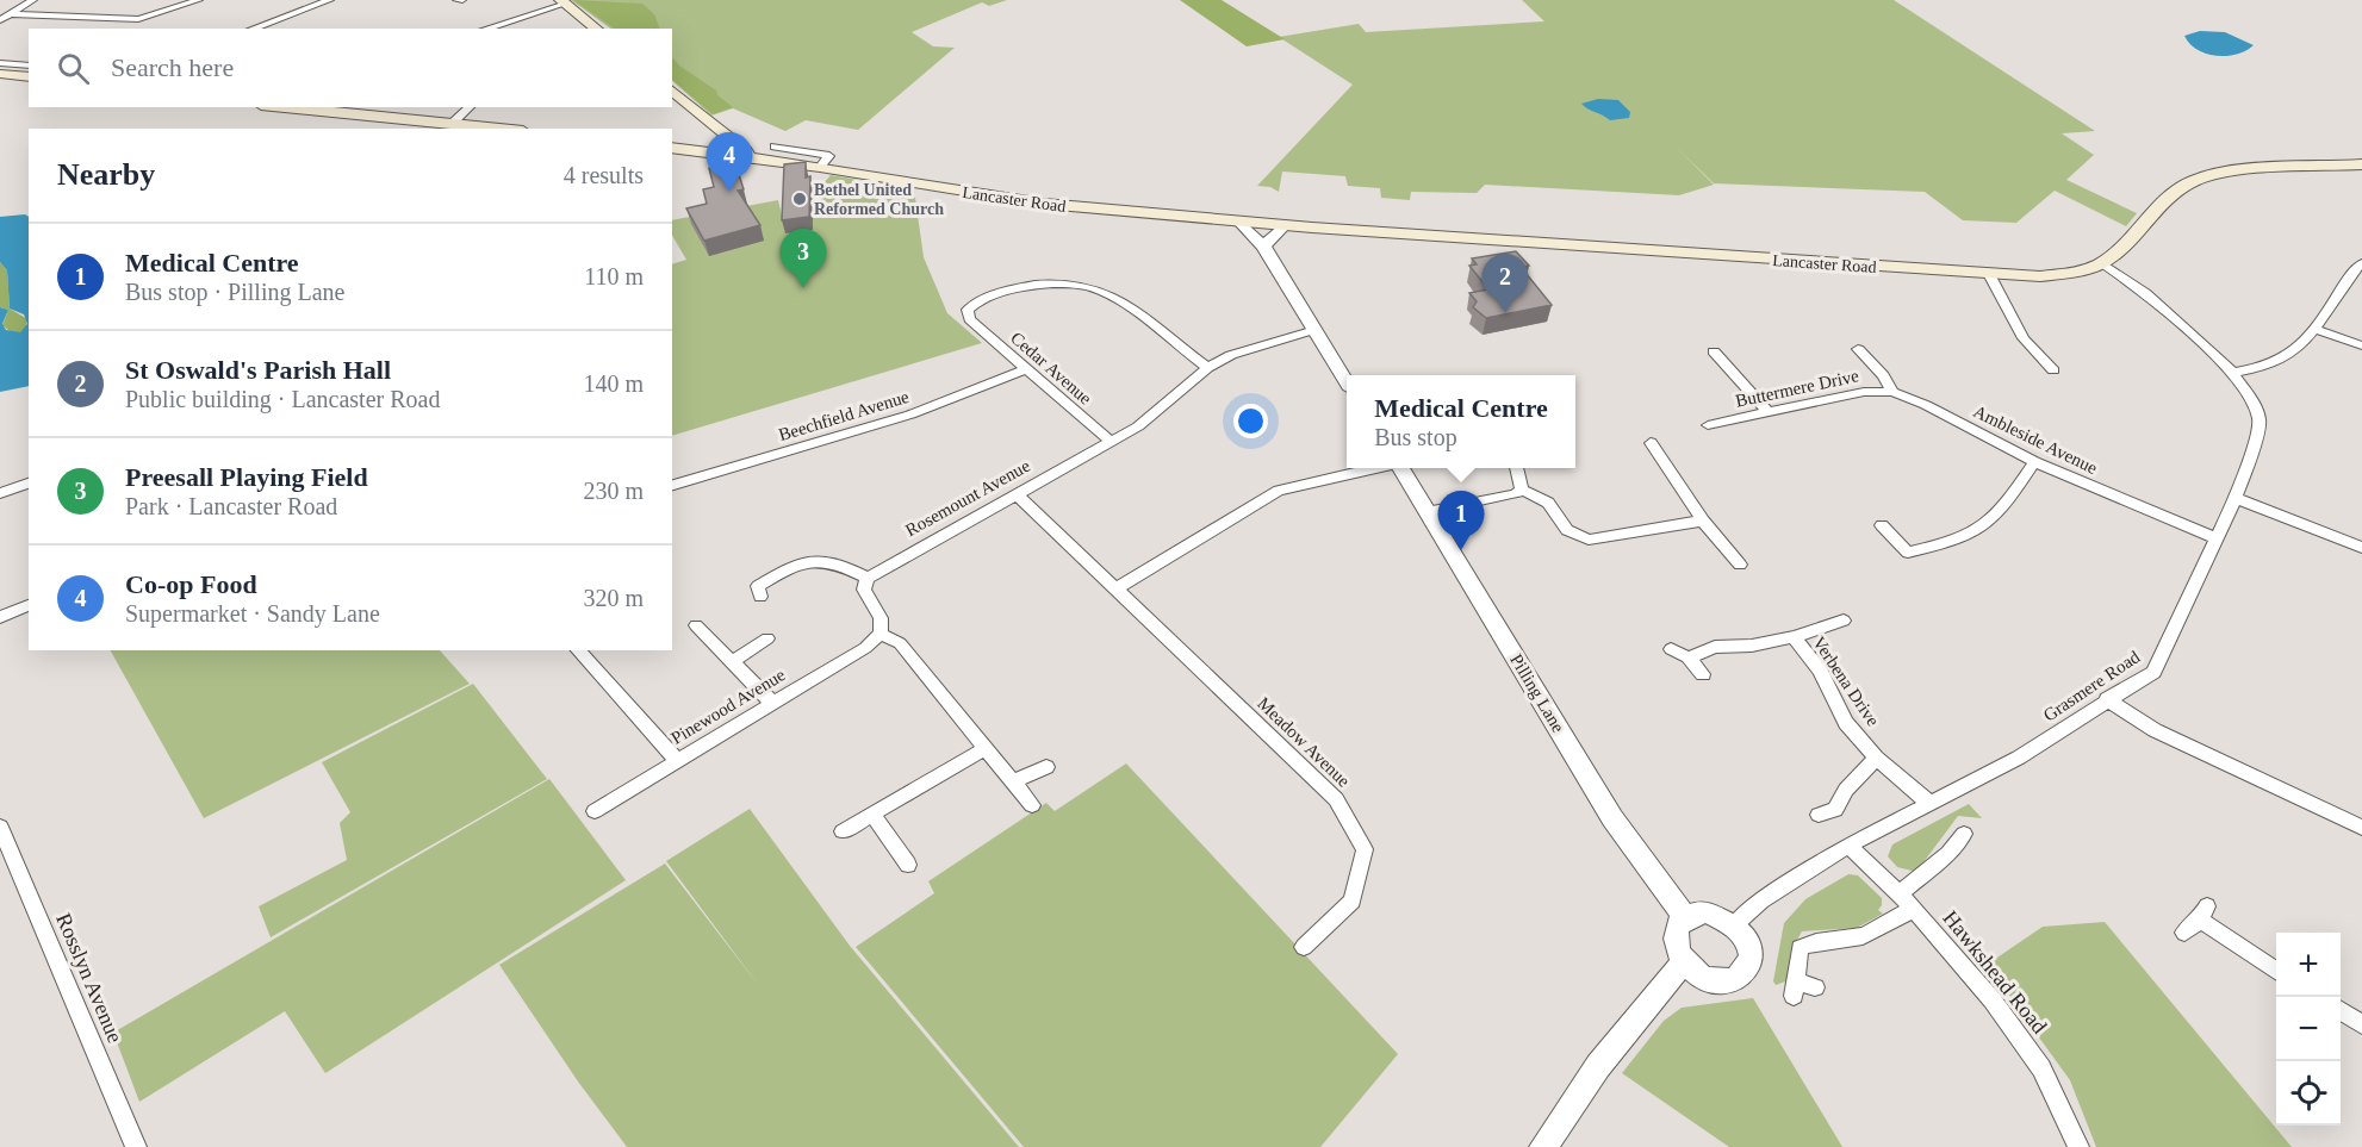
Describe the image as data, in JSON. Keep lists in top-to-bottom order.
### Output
{
  "streets": {
    "main road": ["Lancaster Road"],
    "street": [
      "Cedar Avenue",
      "Buttermere Drive",
      "Beechfield Avenue",
      "Ambleside Avenue",
      "Rosemount Avenue",
      "Verbena Drive",
      "Grasmere Road",
      "Pilling Lane",
      "Pinewood Avenue",
      "Meadow Avenue",
      "Hawkshead Road",
      "Rosslyn Avenue"
    ]
  },
  "crossings": [
    ["Lancaster Road", "Grasmere Road"],
    ["Cedar Avenue", "Beechfield Avenue"],
    ["Cedar Avenue", "Rosemount Avenue"],
    ["Buttermere Drive", "Ambleside Avenue"],
    ["Ambleside Avenue", "Grasmere Road"],
    ["Rosemount Avenue", "Meadow Avenue"],
    ["Verbena Drive", "Grasmere Road"],
    ["Grasmere Road", "Pilling Lane"],
    ["Grasmere Road", "Hawkshead Road"]
  ],
  "places": ["Bethel United Reformed Church"],
  "page": {
    "search": "Search here",
    "heading": ["Nearby", "4 results"],
    "pins": [
      "4",
      "3",
      "2",
      "1"
    ],
    "list": [
      {
        "mark": "1",
        "name": "Medical Centre",
        "note": "Bus stop · Pilling Lane",
        "value": "110 m"
      },
      {
        "mark": "2",
        "name": "St Oswald's Parish Hall",
        "note": "Public building · Lancaster Road",
        "value": "140 m"
      },
      {
        "mark": "3",
        "name": "Preesall Playing Field",
        "note": "Park · Lancaster Road",
        "value": "230 m"
      },
      {
        "mark": "4",
        "name": "Co-op Food",
        "note": "Supermarket · Sandy Lane",
        "value": "320 m"
      }
    ],
    "popup": ["Medical Centre", "Bus stop"],
    "map_buttons": ["+", "−"]
  }
}
